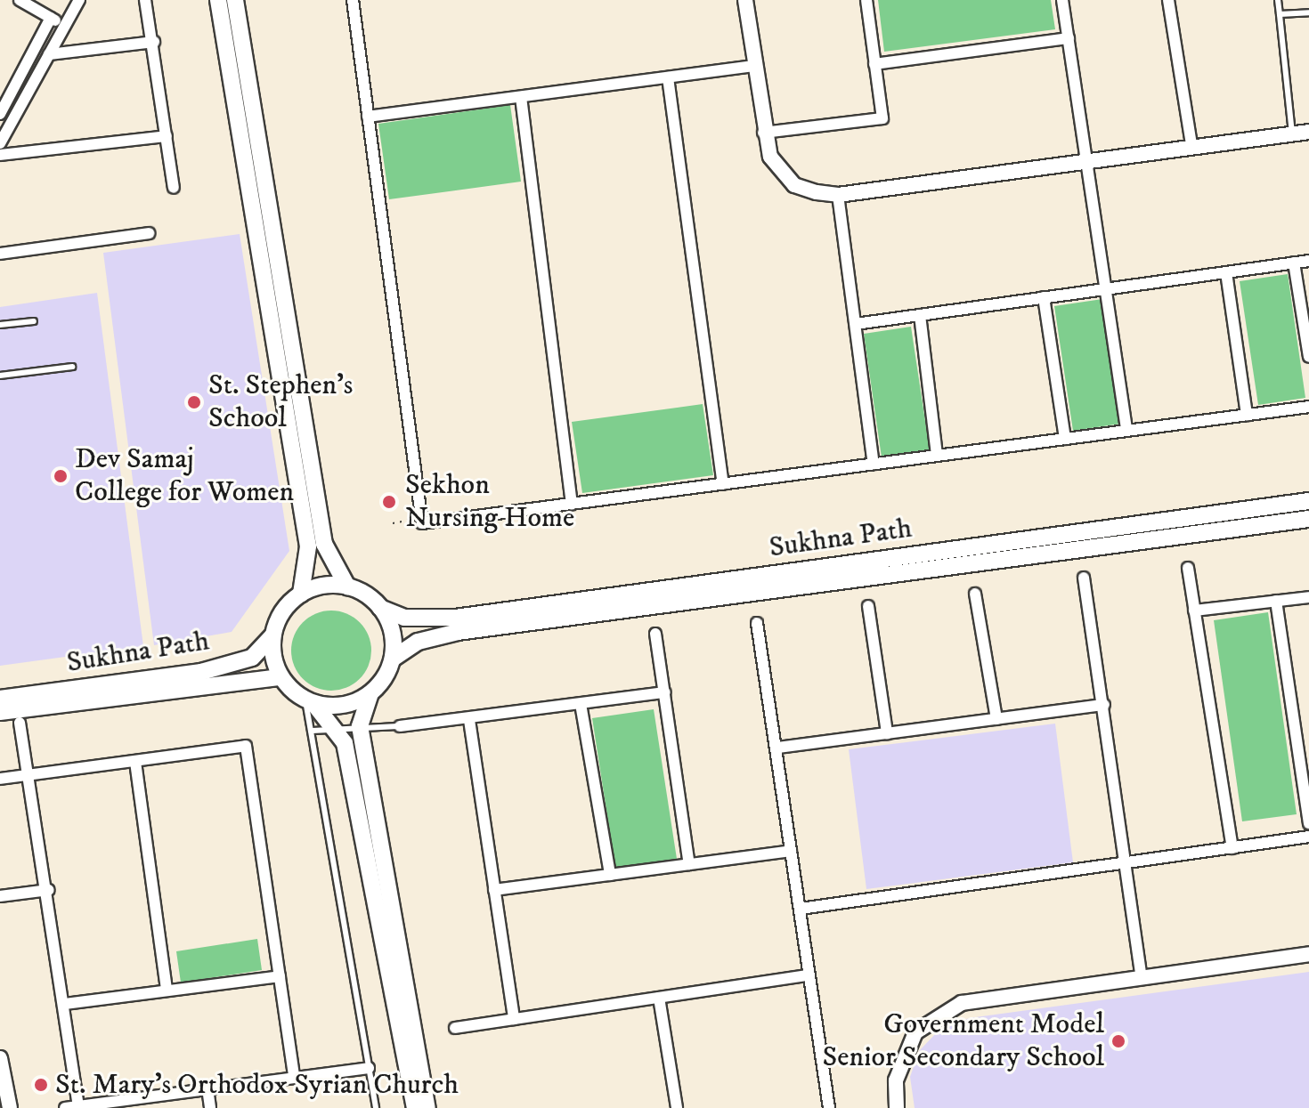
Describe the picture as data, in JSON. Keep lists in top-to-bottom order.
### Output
{
  "streets": {
    "main road": ["Sukhna Path"]
  },
  "places": [
    "St. Stephen's School",
    "Dev Samaj College for Women",
    "Sekhon Nursing Home",
    "Government Model Senior Secondary School",
    "St. Mary's Orthodox Syrian Church"
  ]
}
